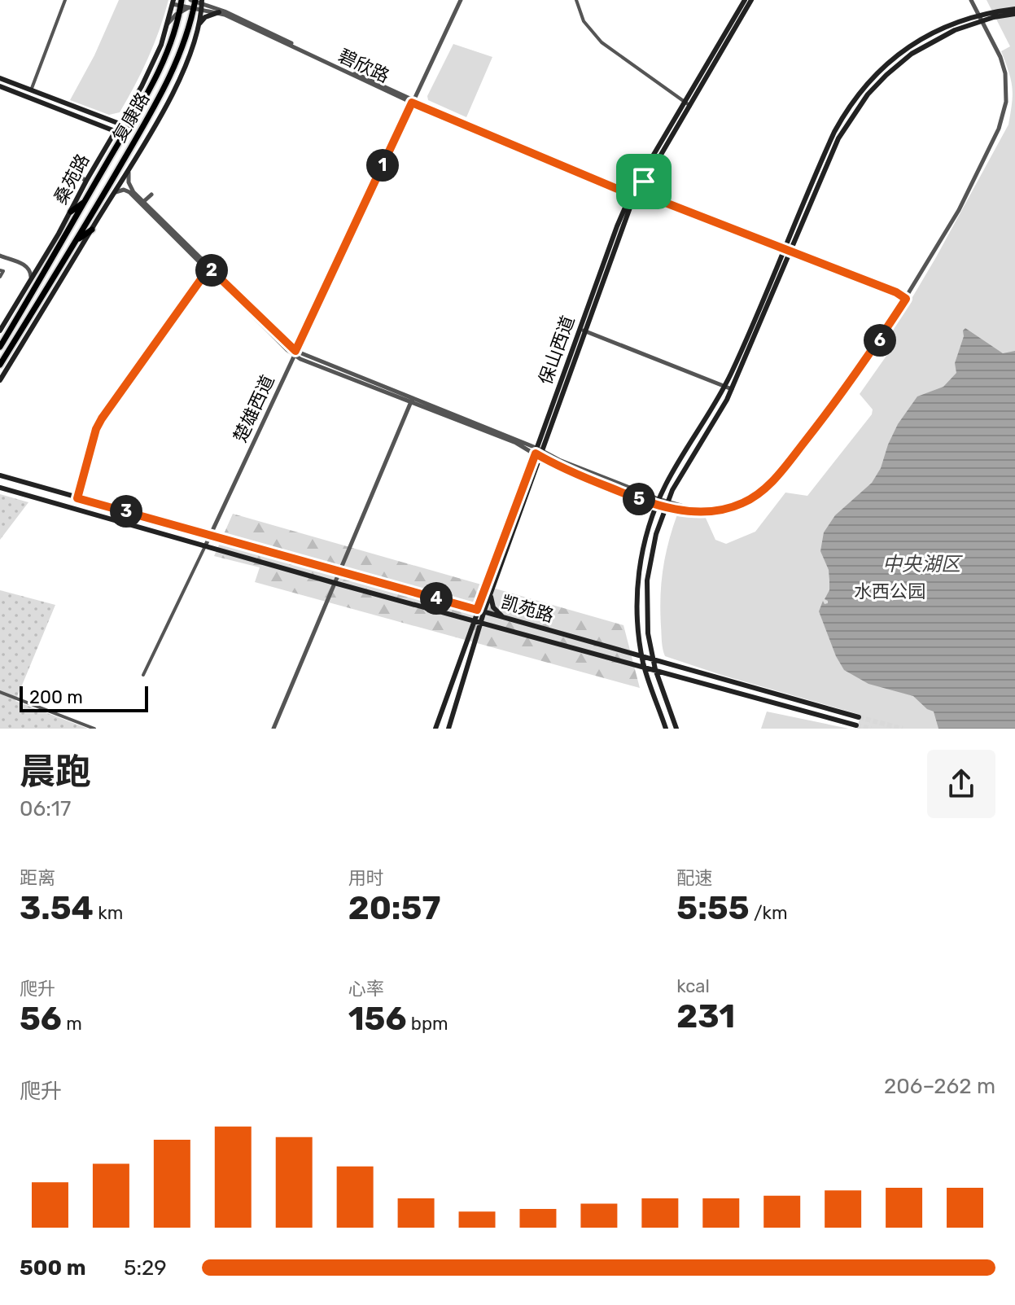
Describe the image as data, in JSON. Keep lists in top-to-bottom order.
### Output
{
  "streets": {
    "highway": ["复康路"],
    "main road": ["桑苑路", "保山西道", "凯苑路"],
    "street": ["碧欣路", "楚雄西道"]
  },
  "crossings": [
    ["碧欣路", "复康路"],
    ["碧欣路", "桑苑路"],
    ["碧欣路", "楚雄西道"],
    ["保山西道", "凯苑路"],
    ["楚雄西道", "凯苑路"]
  ],
  "water": ["中央湖区"],
  "parks": ["水西公园"],
  "scale_bar": "200 m",
  "page": {
    "pins": [
      "1",
      "2",
      "6",
      "5",
      "3",
      "4"
    ],
    "scale": "200 m",
    "heading": ["晨跑", "06:17"],
    "stats": [
      ["距离", "3.54 km"],
      ["用时", "20:57"],
      ["配速", "5:55 /km"],
      ["爬升", "56 m"],
      ["心率", "156 bpm"],
      ["kcal", "231"]
    ],
    "chart": ["爬升", "206–262 m"],
    "list": [
      {
        "name": "500 m",
        "note": "5:29"
      }
    ]
  }
}
